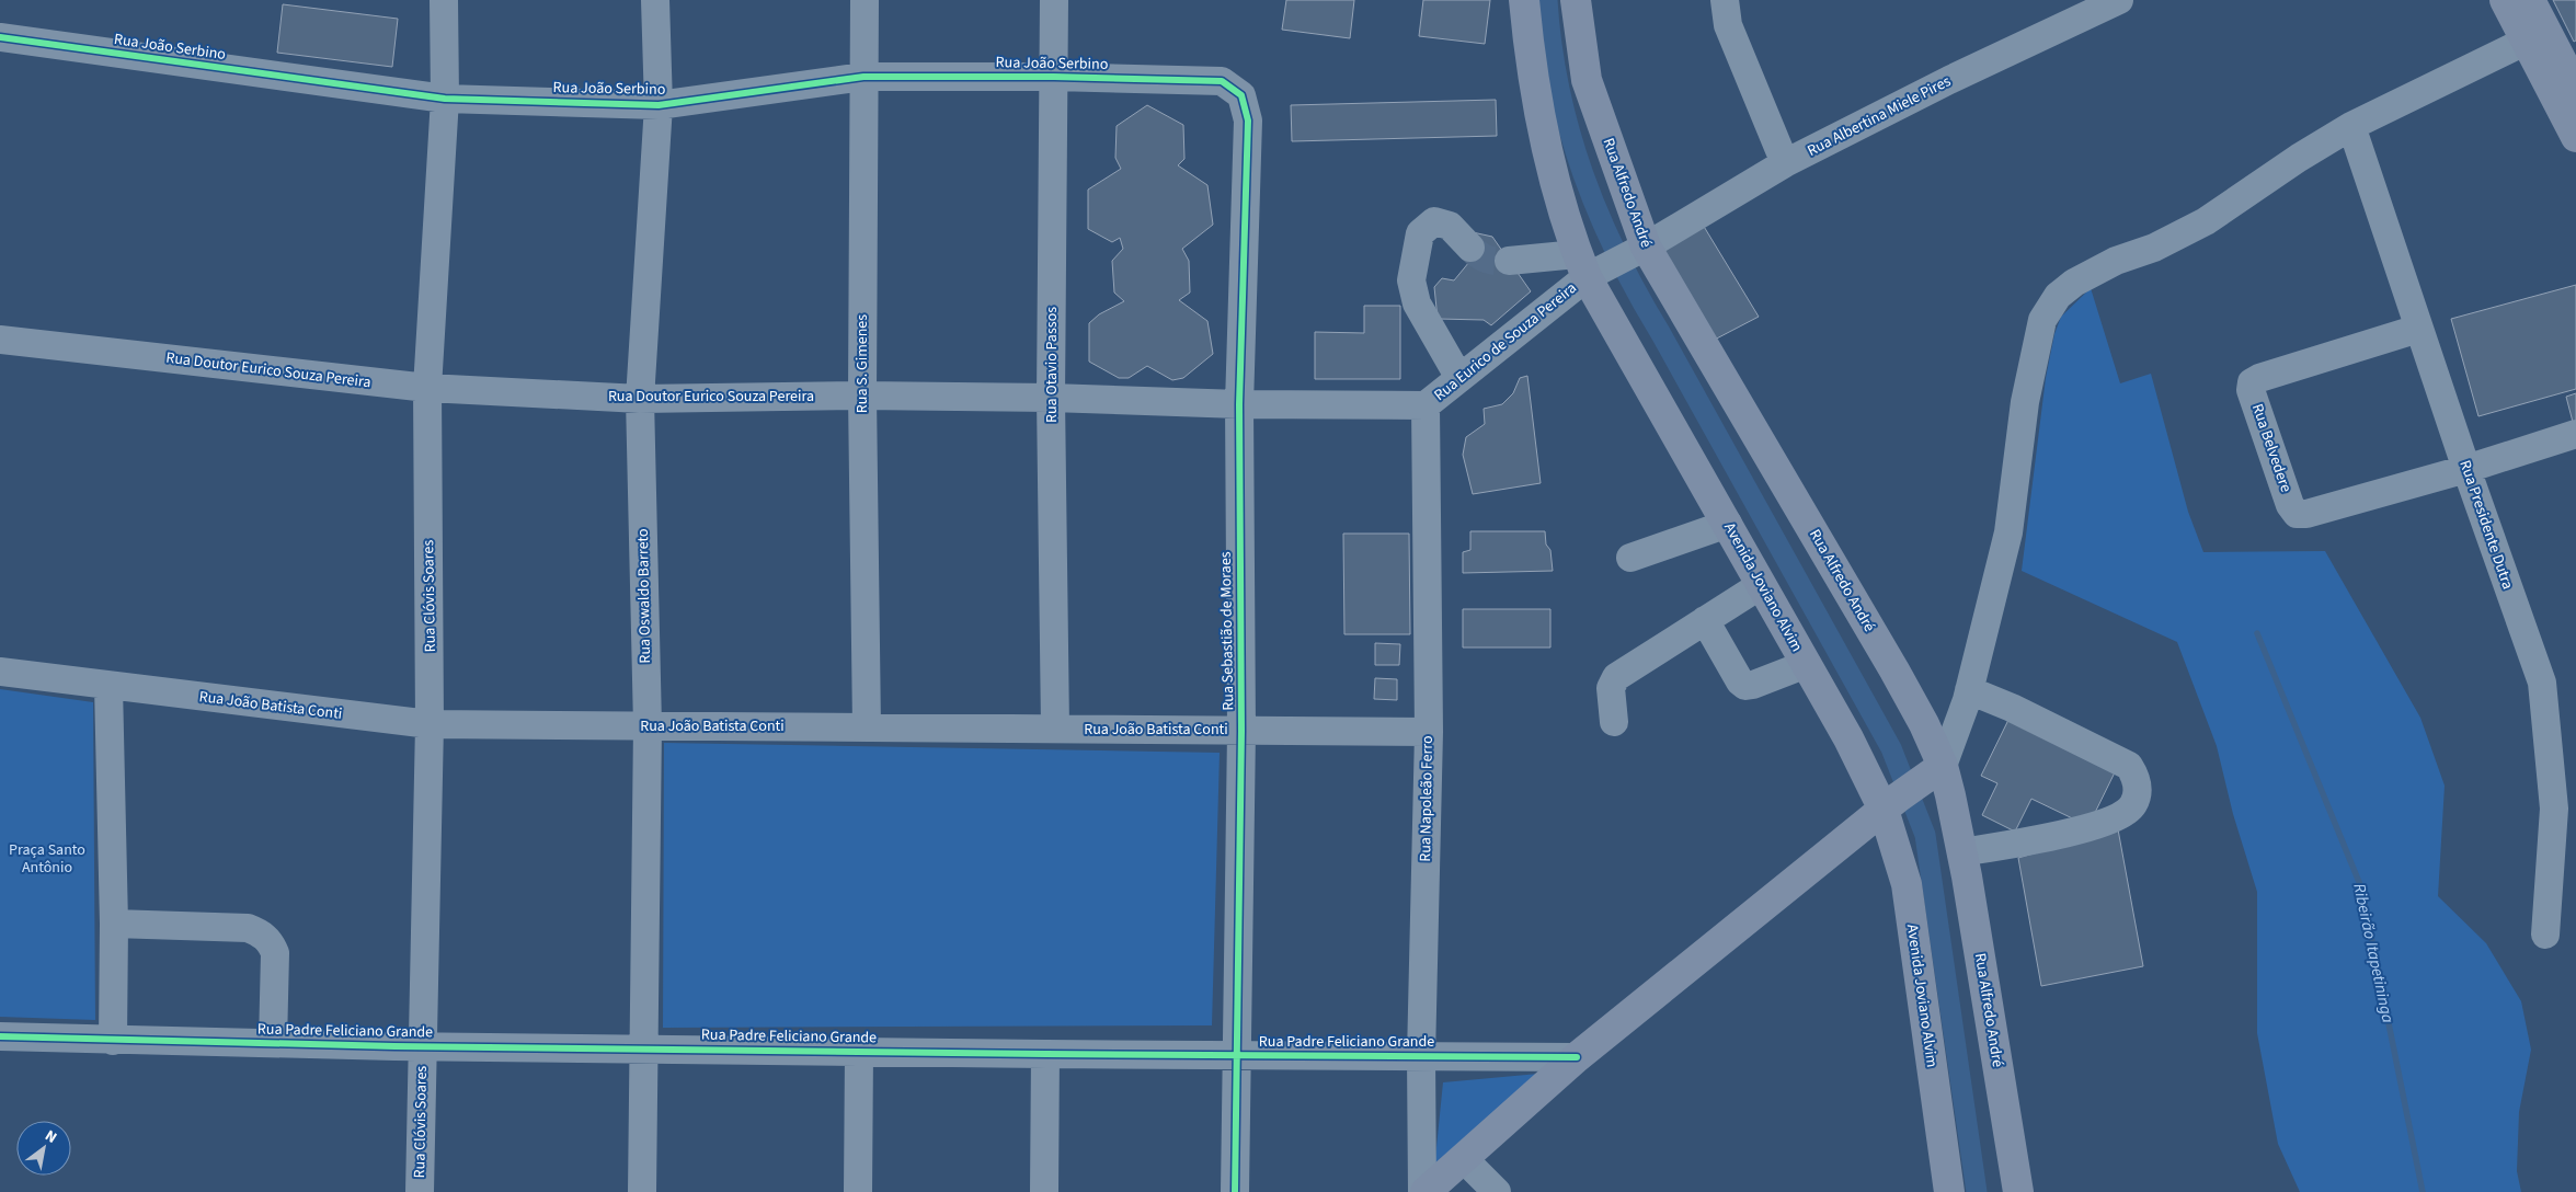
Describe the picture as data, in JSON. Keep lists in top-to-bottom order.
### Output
{
  "streets": {
    "main road": ["Rua Alfredo André", "Avenida Joviano Alvim"],
    "street": [
      "Rua João Serbino",
      "Rua Albertina Miele Pires",
      "Rua Eurico de Souza Pereira",
      "Rua S. Gimenes",
      "Rua Otavio Passos",
      "Rua Doutor Eurico Souza Pereira",
      "Rua Belvedere",
      "Rua Presidente Dutra",
      "Rua Clóvis Soares",
      "Rua Oswaldo Barreto",
      "Rua Sebastião de Moraes",
      "Rua João Batista Conti",
      "Rua Napoleão Ferro",
      "Rua Padre Feliciano Grande"
    ]
  },
  "crossings": [
    ["Rua João Serbino", "Rua S. Gimenes"],
    ["Rua João Serbino", "Rua Otavio Passos"],
    ["Rua João Serbino", "Rua Clóvis Soares"],
    ["Rua João Serbino", "Rua Oswaldo Barreto"],
    ["Rua João Serbino", "Rua Sebastião de Moraes"],
    ["Rua Albertina Miele Pires", "Rua Alfredo André"],
    ["Rua Albertina Miele Pires", "Rua Eurico de Souza Pereira"],
    ["Rua Albertina Miele Pires", "Avenida Joviano Alvim"],
    ["Rua Eurico de Souza Pereira", "Rua Doutor Eurico Souza Pereira"],
    ["Rua Eurico de Souza Pereira", "Avenida Joviano Alvim"],
    ["Rua Eurico de Souza Pereira", "Rua Napoleão Ferro"],
    ["Rua S. Gimenes", "Rua Doutor Eurico Souza Pereira"],
    ["Rua S. Gimenes", "Rua João Batista Conti"],
    ["Rua Otavio Passos", "Rua Doutor Eurico Souza Pereira"],
    ["Rua Otavio Passos", "Rua João Batista Conti"],
    ["Rua Doutor Eurico Souza Pereira", "Rua Clóvis Soares"],
    ["Rua Doutor Eurico Souza Pereira", "Rua Oswaldo Barreto"],
    ["Rua Doutor Eurico Souza Pereira", "Rua Sebastião de Moraes"],
    ["Rua Doutor Eurico Souza Pereira", "Rua Napoleão Ferro"],
    ["Rua Belvedere", "Rua Presidente Dutra"],
    ["Rua Clóvis Soares", "Rua João Batista Conti"],
    ["Rua Clóvis Soares", "Rua Padre Feliciano Grande"],
    ["Rua Oswaldo Barreto", "Rua João Batista Conti"],
    ["Rua Oswaldo Barreto", "Rua Padre Feliciano Grande"],
    ["Rua Sebastião de Moraes", "Rua João Batista Conti"],
    ["Rua Sebastião de Moraes", "Rua Padre Feliciano Grande"],
    ["Rua João Batista Conti", "Rua Napoleão Ferro"],
    ["Rua Napoleão Ferro", "Rua Padre Feliciano Grande"]
  ],
  "water": ["Ribeirão Itapetininga"],
  "parks": ["Praça Santo Antônio"],
  "north": "top right"
}
